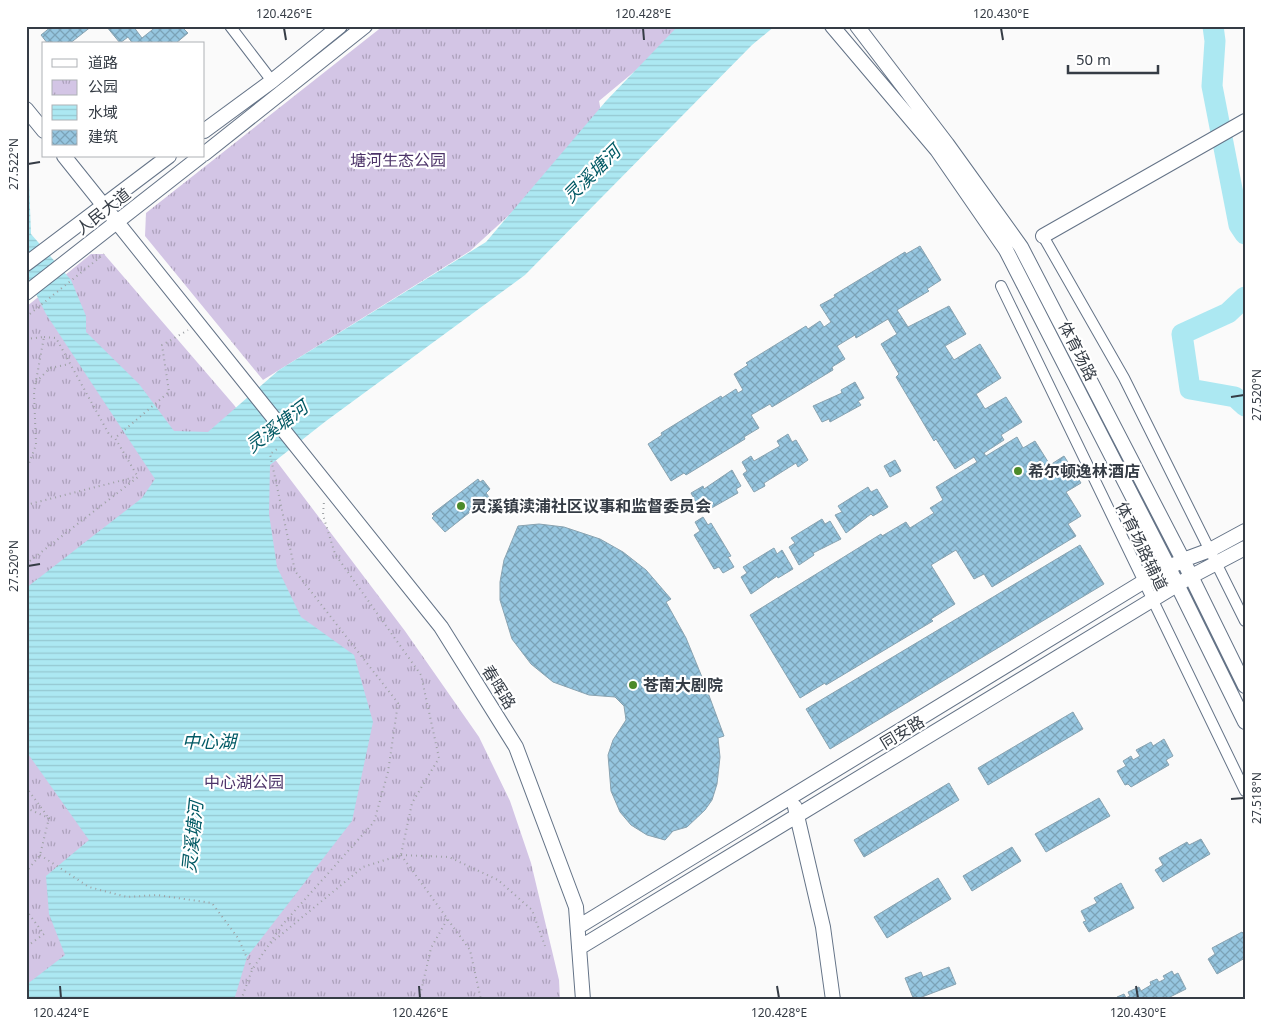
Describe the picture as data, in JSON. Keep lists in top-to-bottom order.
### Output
{
  "streets": {
    "street": [
      "人民大道",
      "体育场路",
      "体育场路辅道",
      "春晖路",
      "同安路"
    ]
  },
  "crossings": [
    ["人民大道", "春晖路"],
    ["体育场路", "同安路"],
    ["体育场路辅道", "同安路"],
    ["春晖路", "同安路"]
  ],
  "water": ["灵溪塘河", "中心湖"],
  "parks": ["塘河生态公园", "中心湖公园"],
  "places": ["希尔顿逸林酒店", "灵溪镇渎浦社区议事和监督委员会", "苍南大剧院"],
  "legend": [
    "道路",
    "公园",
    "水域",
    "建筑"
  ],
  "scale_bar": "50 m",
  "coordinates": [
    "120.426°E",
    "120.428°E",
    "120.430°E",
    "27.522°N",
    "27.520°N",
    "27.518°N",
    "120.424°E"
  ]
}
